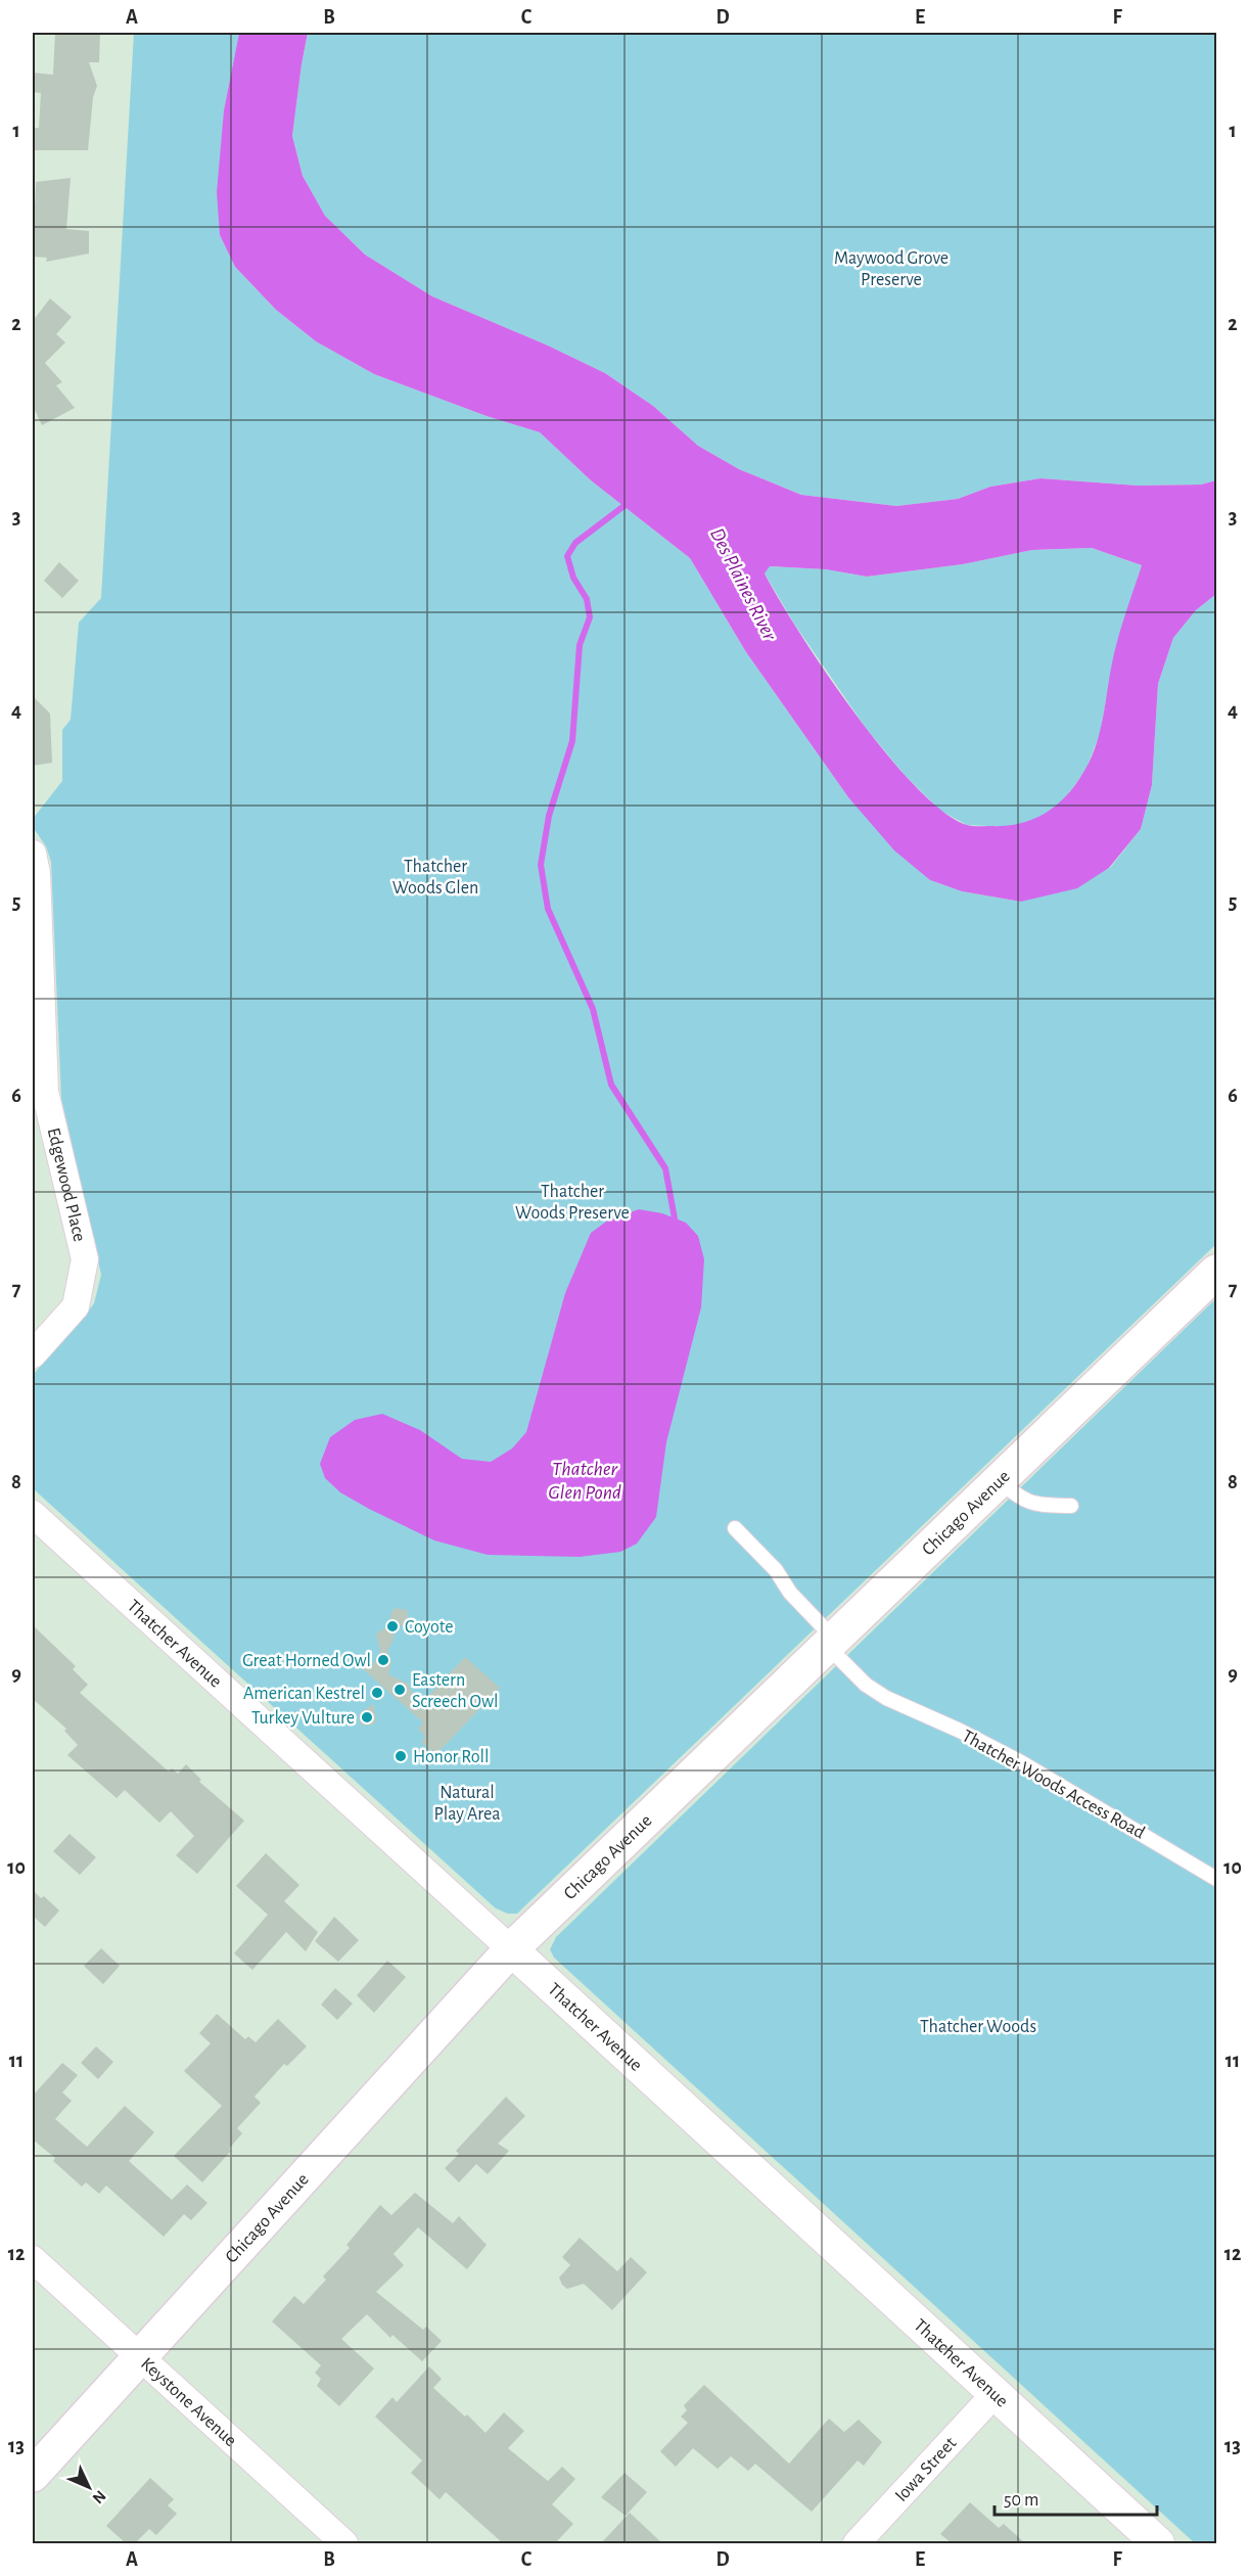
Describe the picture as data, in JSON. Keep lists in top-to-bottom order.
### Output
{
  "streets": {
    "main road": ["Chicago Avenue"],
    "street": [
      "Edgewood Place",
      "Thatcher Avenue",
      "Keystone Avenue",
      "Iowa Street"
    ],
    "lane": ["Thatcher Woods Access Road"]
  },
  "crossings": [
    ["Chicago Avenue", "Thatcher Avenue"],
    ["Chicago Avenue", "Thatcher Woods Access Road"],
    ["Chicago Avenue", "Keystone Avenue"],
    ["Thatcher Avenue", "Iowa Street"]
  ],
  "water": ["Des Plaines River", "Thatcher Glen Pond"],
  "parks": [
    "Maywood Grove Preserve",
    "Thatcher Woods Glen",
    "Thatcher Woods Preserve",
    "Natural Play Area",
    "Thatcher Woods"
  ],
  "places": [
    "Coyote",
    "Great Horned Owl",
    "Eastern Screech Owl",
    "American Kestrel",
    "Turkey Vulture",
    "Honor Roll"
  ],
  "scale_bar": "50 m",
  "north": "bottom right",
  "grid": {
    "columns": [
      "A",
      "B",
      "C",
      "D",
      "E",
      "F"
    ],
    "rows": [
      "1",
      "2",
      "3",
      "4",
      "5",
      "6",
      "7",
      "8",
      "9",
      "10",
      "11",
      "12",
      "13"
    ]
  }
}
